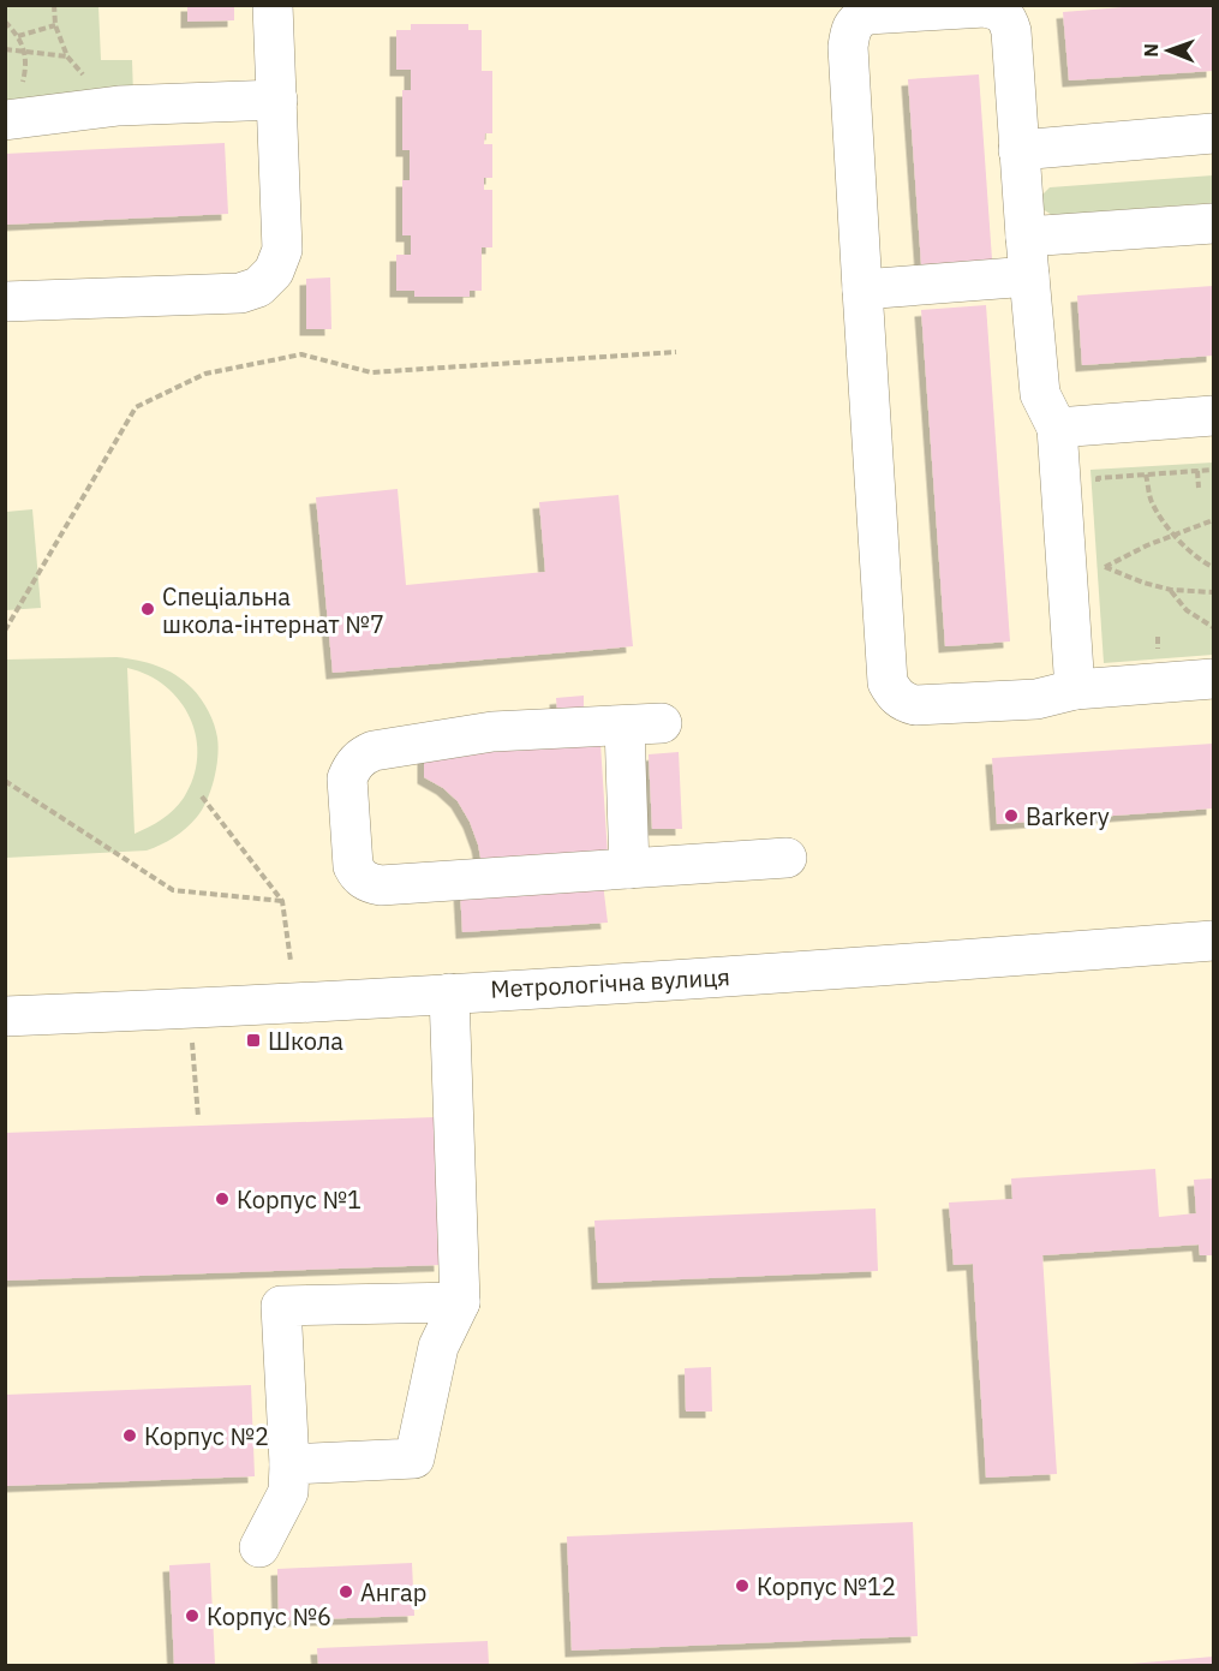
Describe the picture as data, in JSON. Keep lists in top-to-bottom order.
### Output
{
  "streets": {
    "street": ["Метрологічна вулиця"]
  },
  "places": {
    "other": [
      "Спеціальна школа-інтернат №7",
      "Barkery",
      "Корпус №1",
      "Корпус №2",
      "Корпус №12",
      "Ангар",
      "Корпус №6"
    ],
    "transit": ["Школа"]
  },
  "north": "left"
}
